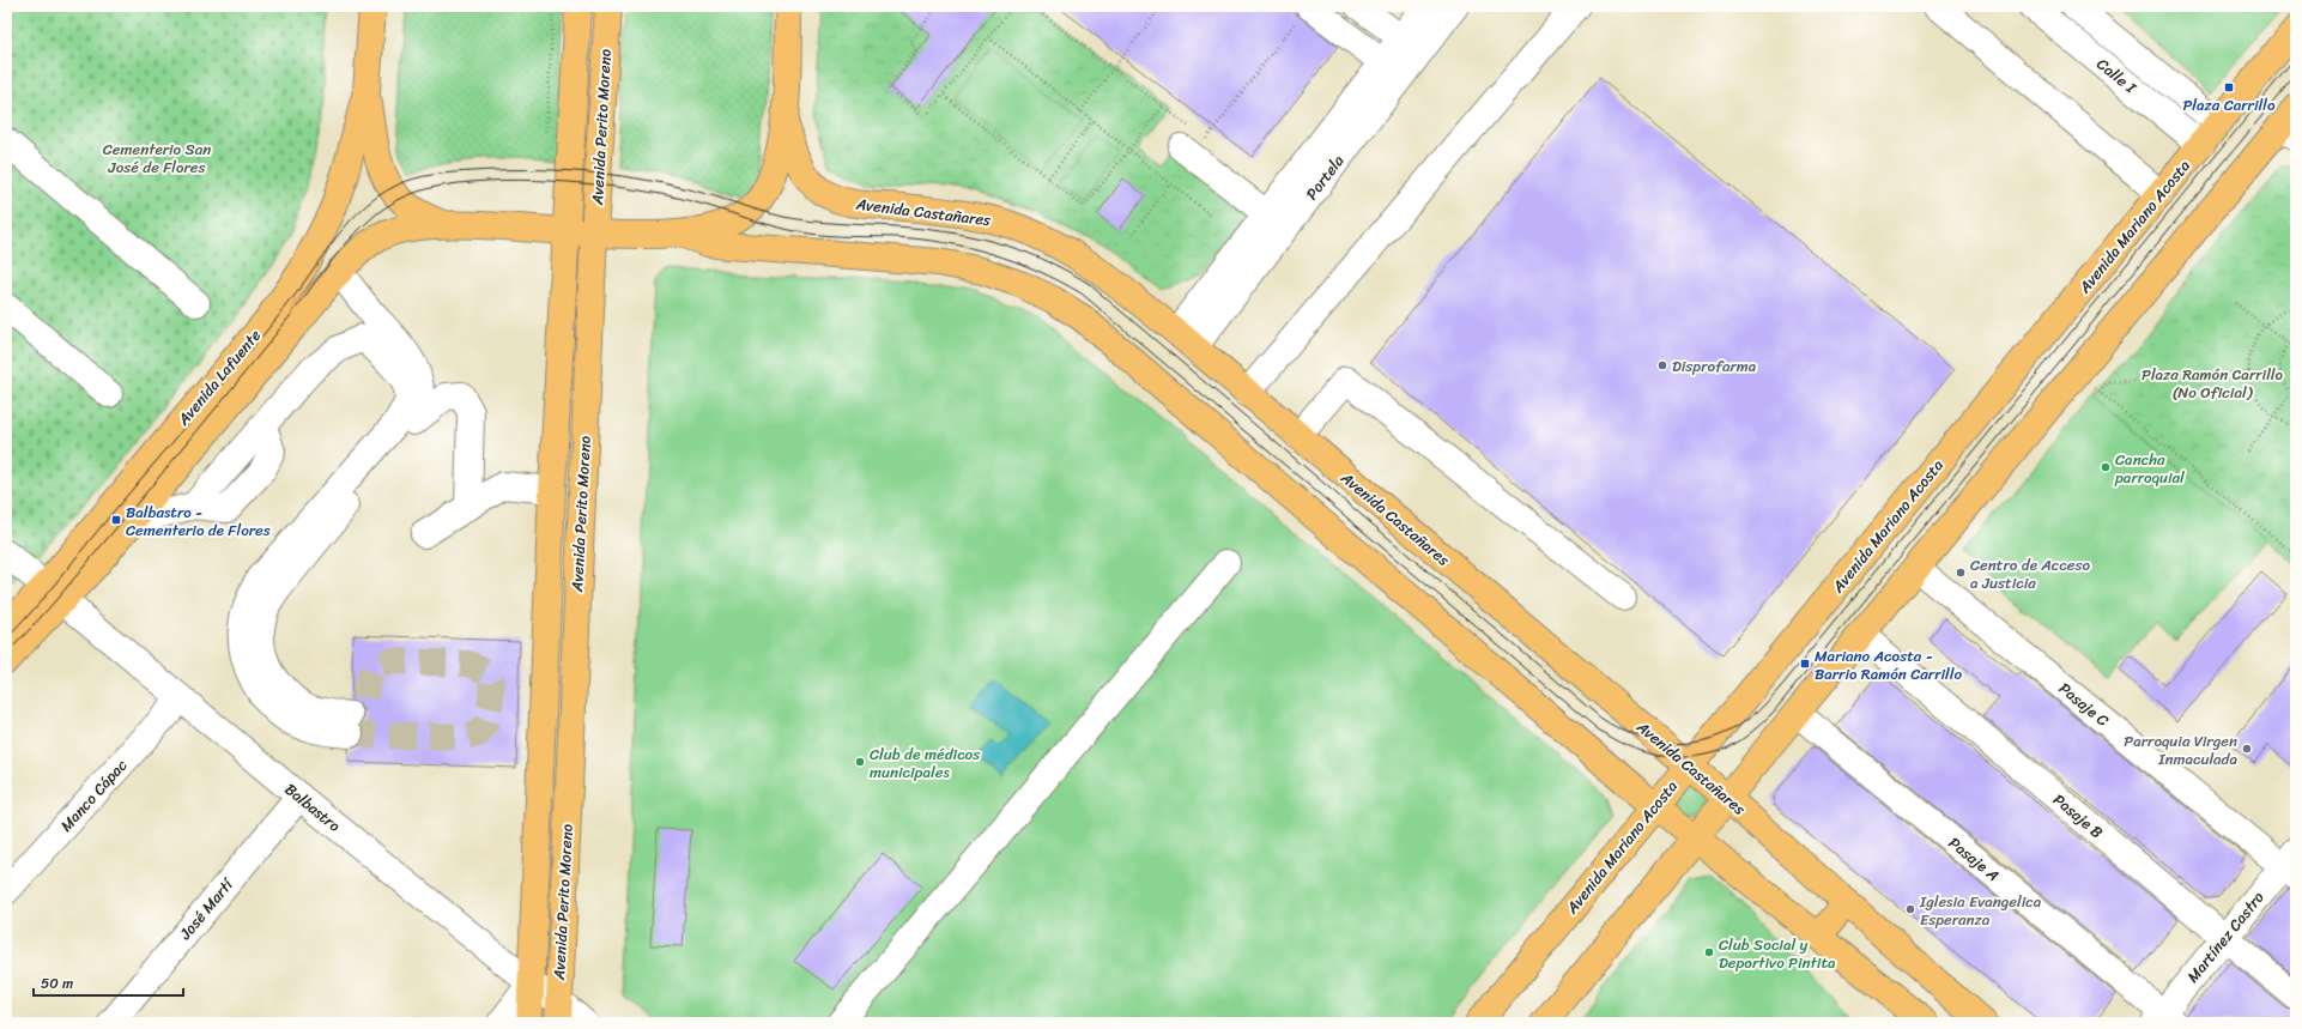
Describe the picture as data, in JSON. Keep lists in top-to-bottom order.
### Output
{
  "streets": {
    "main road": [
      "Avenida Perito Moreno",
      "Avenida Castañares",
      "Avenida Mariano Acosta",
      "Avenida Lafuente"
    ],
    "street": [
      "Calle I",
      "Portela",
      "Pasaje C",
      "Manco Cápac",
      "Balbastro",
      "Pasaje B",
      "Pasaje A",
      "José Martí",
      "Martínez Castro"
    ]
  },
  "crossings": [
    ["Calle I", "Avenida Mariano Acosta"],
    ["Avenida Perito Moreno", "Avenida Lafuente"],
    ["Avenida Perito Moreno", "Balbastro"],
    ["Portela", "Avenida Castañares"],
    ["Avenida Castañares", "Avenida Mariano Acosta"],
    ["Avenida Lafuente", "Balbastro"],
    ["Pasaje C", "Martínez Castro"],
    ["Manco Cápac", "Balbastro"],
    ["Balbastro", "José Martí"],
    ["Pasaje B", "Martínez Castro"],
    ["Pasaje A", "Martínez Castro"]
  ],
  "parks": ["Cementerio San José de Flores", "Plaza Ramón Carrillo (No Oficial)"],
  "places": {
    "transit": ["Plaza Carrillo", "Balbastro - Cementerio de Flores", "Mariano Acosta - Barrio Ramón Carrillo"],
    "other": [
      "Disprofarma",
      "Cancha parroquial",
      "Centro de Acceso a Justicia",
      "Parroquia Virgen Inmaculada",
      "Club de médicos municipales",
      "Iglesia Evangelica Esperanza",
      "Club Social y Deportivo Pintita"
    ]
  },
  "scale_bar": "50 m"
}
